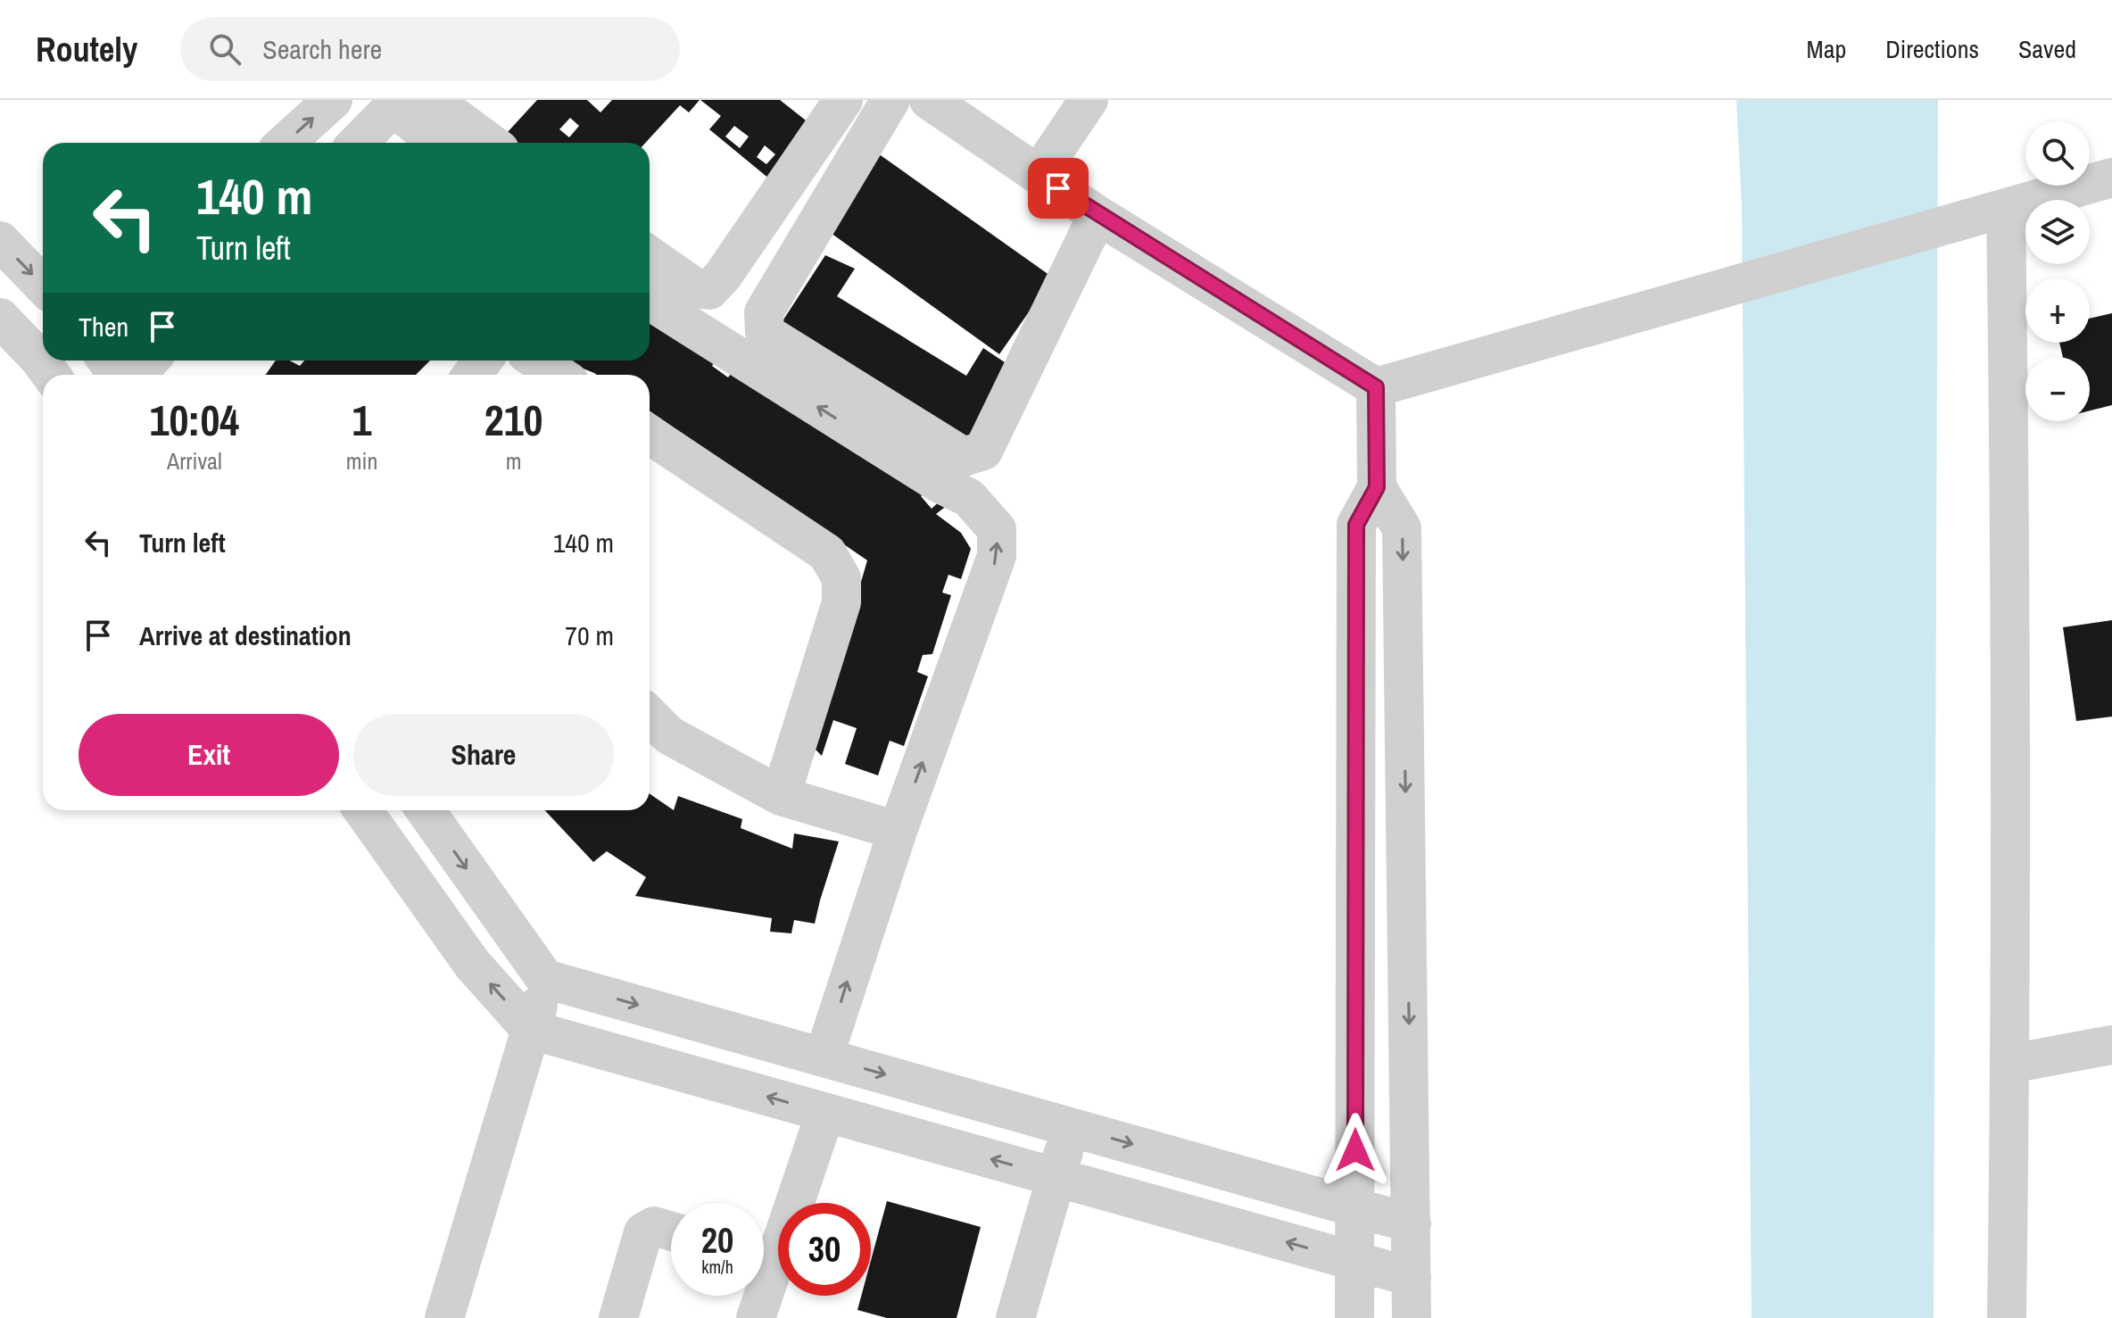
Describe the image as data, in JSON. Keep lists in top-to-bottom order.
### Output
{
  "page": {
    "header": "Routely",
    "search": "Search here",
    "nav": ["Map", "Directions", "Saved"],
    "map_buttons": ["+", "−"],
    "turn": ["140 m", "Turn left"],
    "then": "Then",
    "eta": [
      "10:04",
      "Arrival",
      "1",
      "min",
      "210",
      "m"
    ],
    "list": [
      {
        "name": "Turn left",
        "value": "140 m"
      },
      {
        "name": "Arrive at destination",
        "value": "70 m"
      }
    ],
    "buttons": ["Exit", "Share"],
    "speed": "20 km/h",
    "limit": "30"
  }
}
